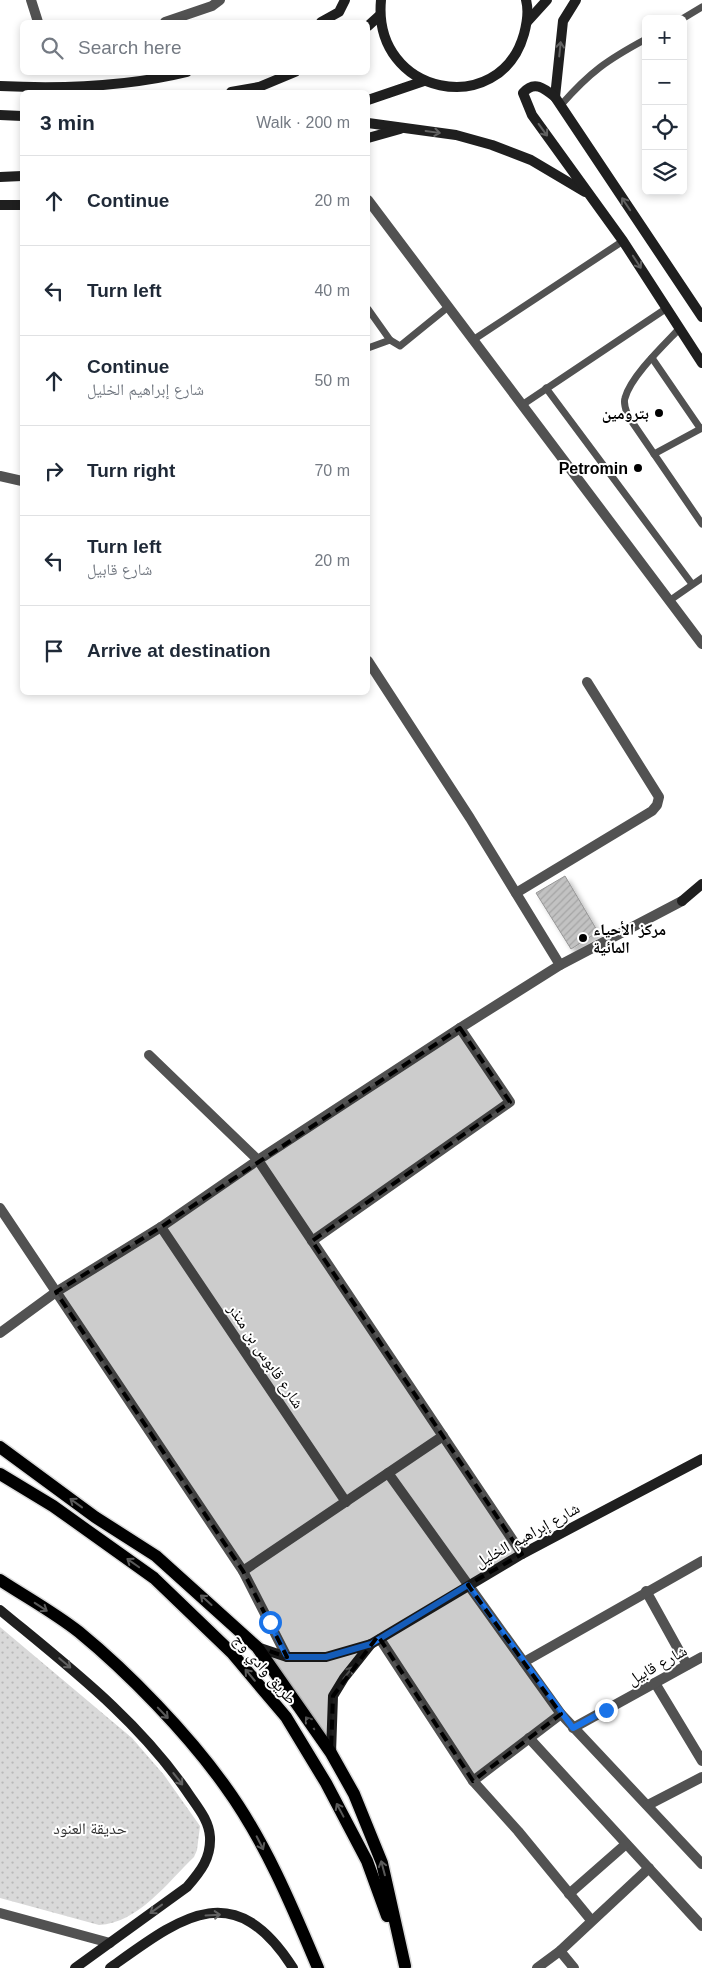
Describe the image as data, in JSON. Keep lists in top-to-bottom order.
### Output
{
  "streets": {
    "main road": ["طريق وادي وج"],
    "street": ["شارع قابوس بن منذر", "شارع إبراهيم الخليل", "شارع قابيل"]
  },
  "parks": ["حديقة العنود"],
  "places": ["بترومين", "Petromin", "مركز الأحياء المائية"],
  "page": {
    "map_buttons": ["+", "−"],
    "search": "Search here",
    "heading": ["3 min", "Walk · 200 m"],
    "list": [
      ["Continue", "20 m"],
      ["Turn left", "40 m"],
      ["Continue", "شارع إبراهيم الخليل", "50 m"],
      ["Turn right", "70 m"],
      ["Turn left", "شارع قابيل", "20 m"],
      "Arrive at destination"
    ]
  }
}
